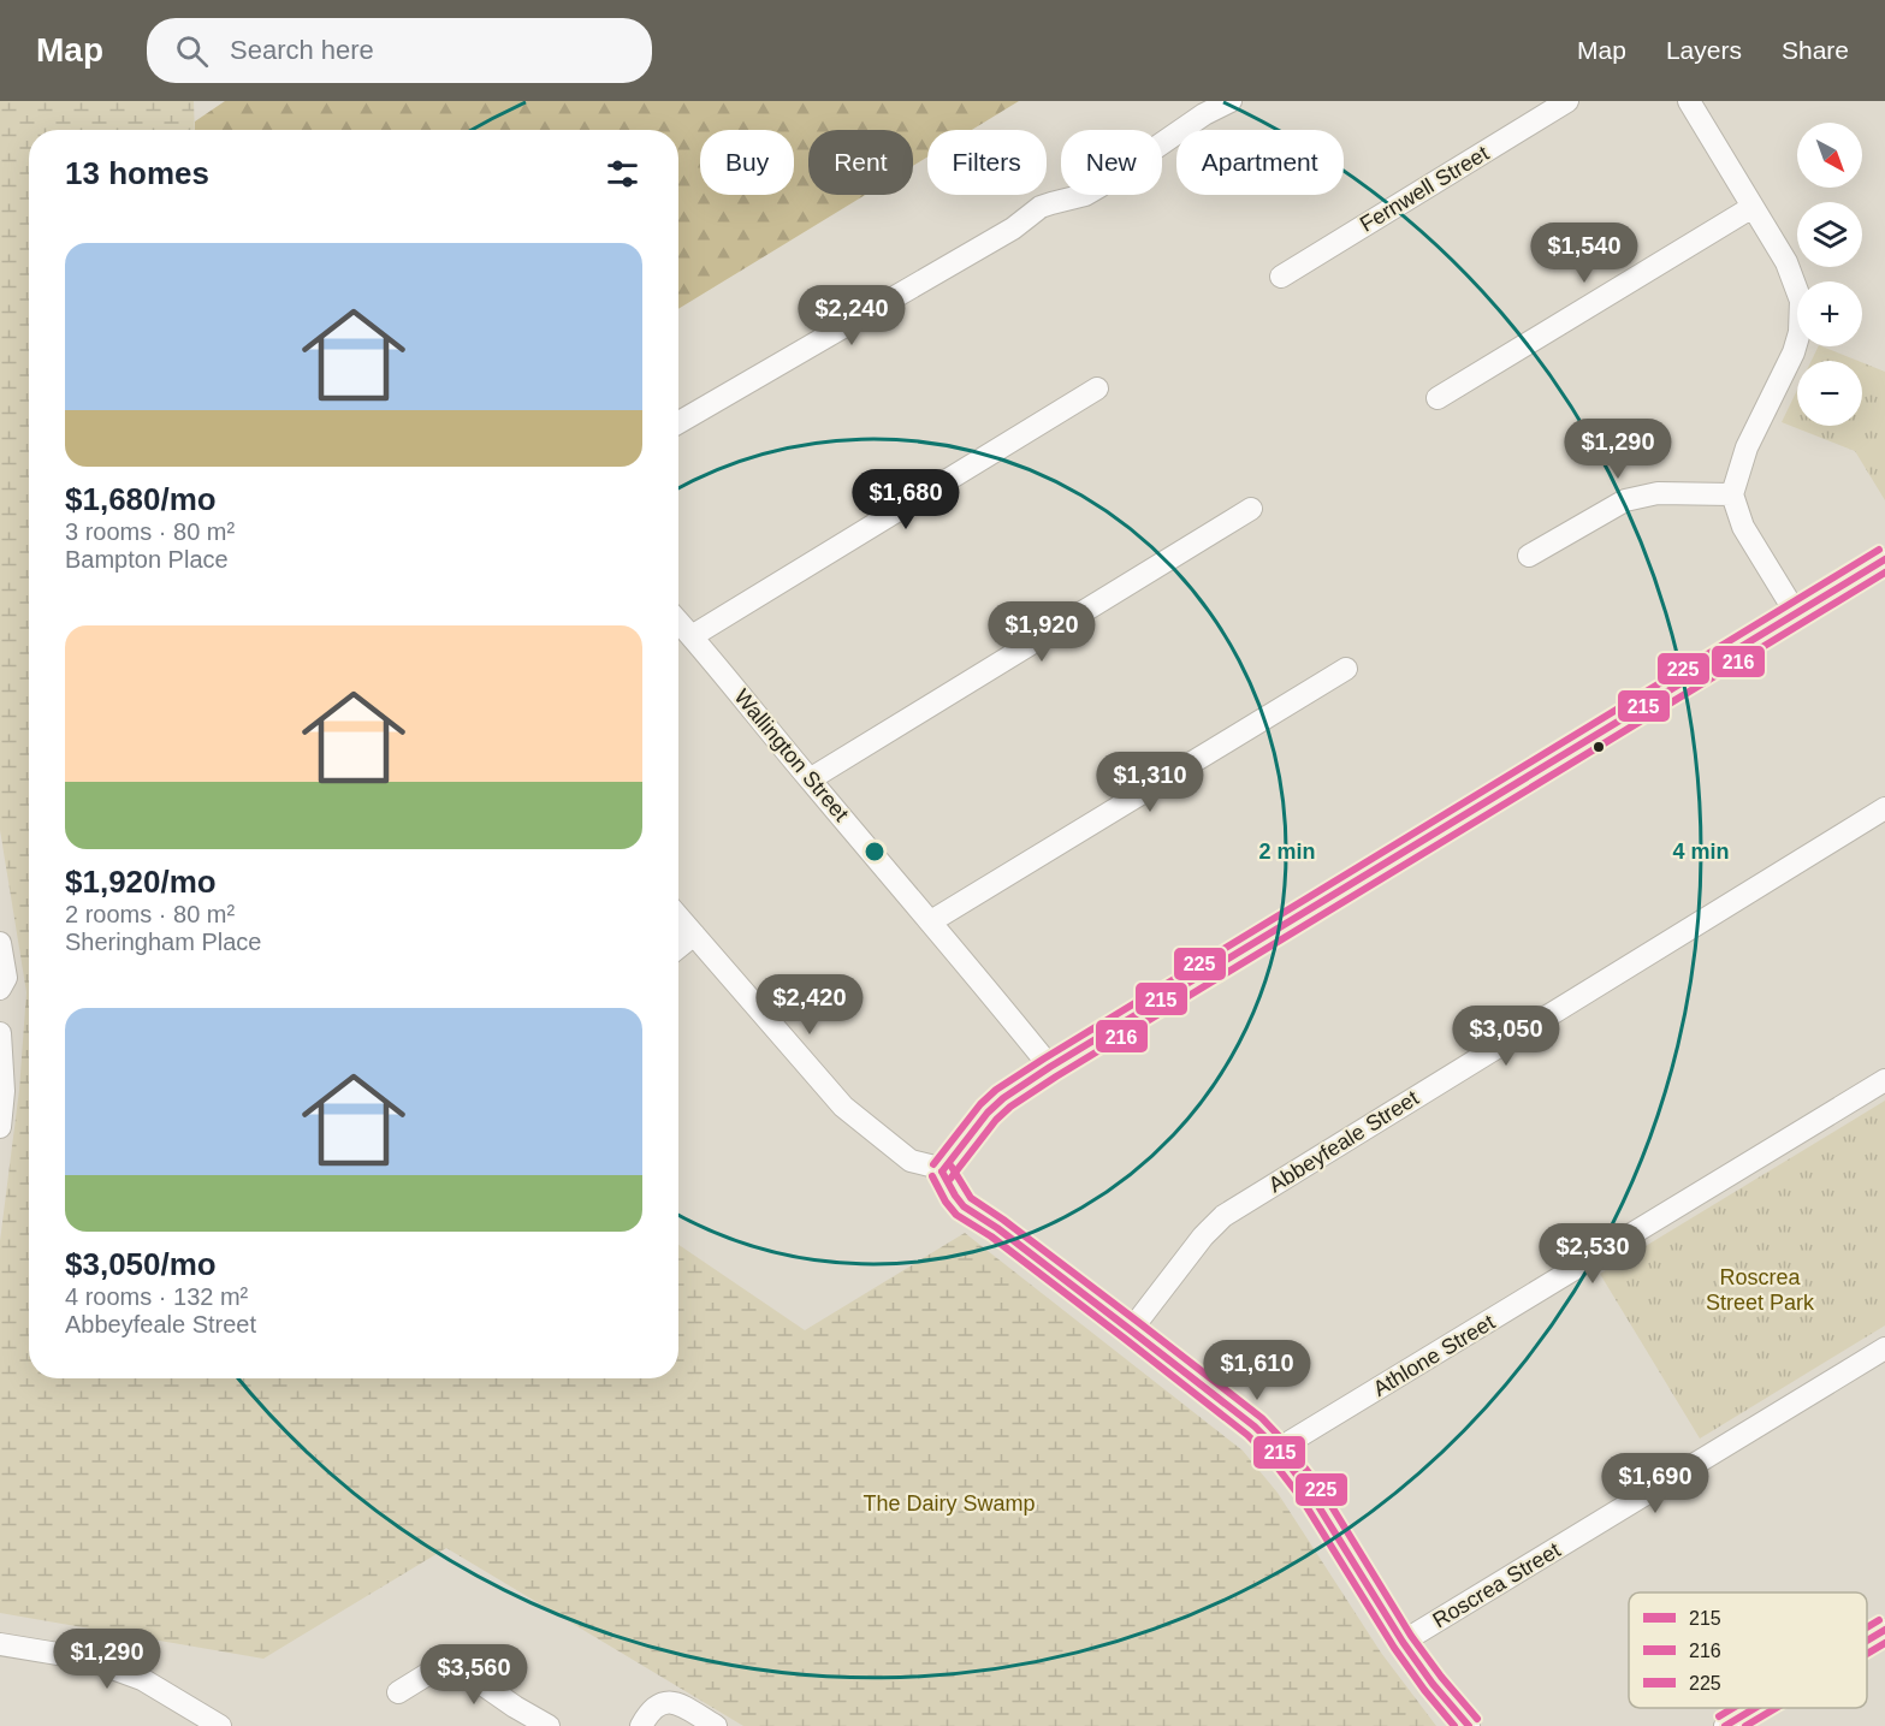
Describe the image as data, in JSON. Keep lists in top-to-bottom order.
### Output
{
  "streets": {
    "street": [
      "Fernwell Street",
      "Wallington Street",
      "Abbeyfeale Street",
      "Athlone Street",
      "Roscrea Street"
    ]
  },
  "parks": ["Roscrea Street Park", "The Dairy Swamp"],
  "lines": ["transit line 225", "transit line 215", "transit line 216"],
  "legend": ["215", "216", "225"],
  "north": "bottom right",
  "page": {
    "header": "Map",
    "search": "Search here",
    "nav": ["Map", "Layers", "Share"],
    "map_buttons": ["+", "−"],
    "chip": [
      "Buy",
      "Rent",
      "Filters",
      "New",
      "Apartment"
    ],
    "heading": "13 homes",
    "list": [
      {
        "name": "$1,680/mo",
        "note": "3 rooms · 80 m² · Bampton Place"
      },
      {
        "name": "$1,920/mo",
        "note": "2 rooms · 80 m² · Sheringham Place"
      },
      {
        "name": "$3,050/mo",
        "note": "4 rooms · 132 m² · Abbeyfeale Street"
      }
    ],
    "price": [
      "$1,540",
      "$2,240",
      "$1,290",
      "$1,680",
      "$1,920",
      "$1,310",
      "$2,420",
      "$3,050",
      "$2,530",
      "$1,610",
      "$1,690",
      "$1,290",
      "$3,560"
    ]
  },
  "rings": ["2 min", "4 min"]
}
